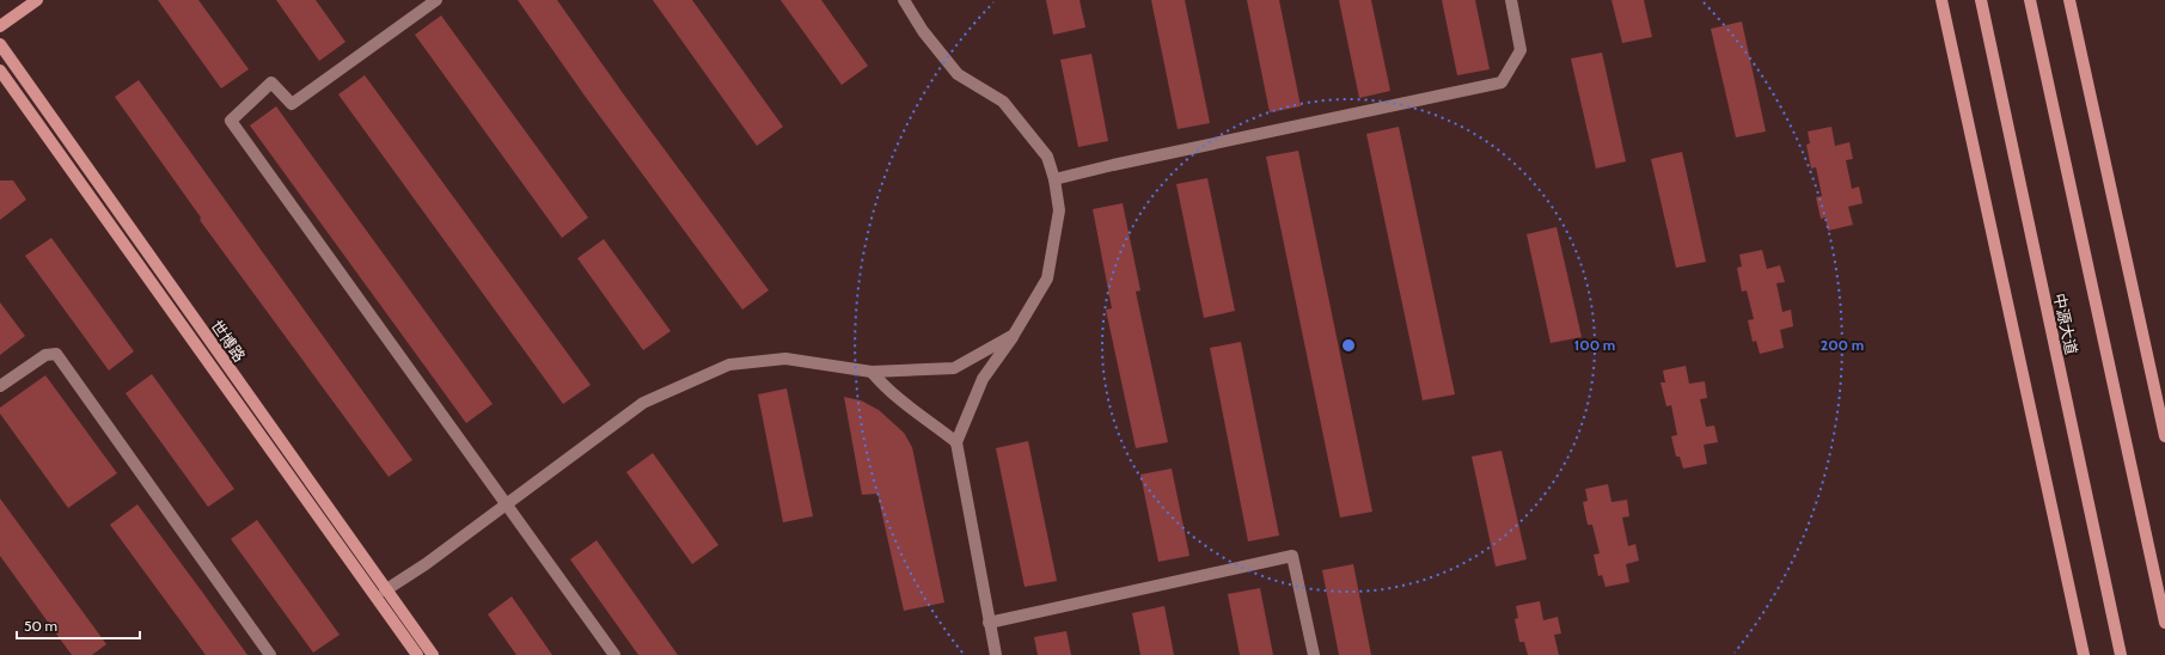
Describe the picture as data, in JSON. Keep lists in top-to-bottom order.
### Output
{
  "streets": {
    "main road": ["中源大道", "世博路"]
  },
  "scale_bar": "50 m",
  "rings": ["100 m", "200 m"]
}
